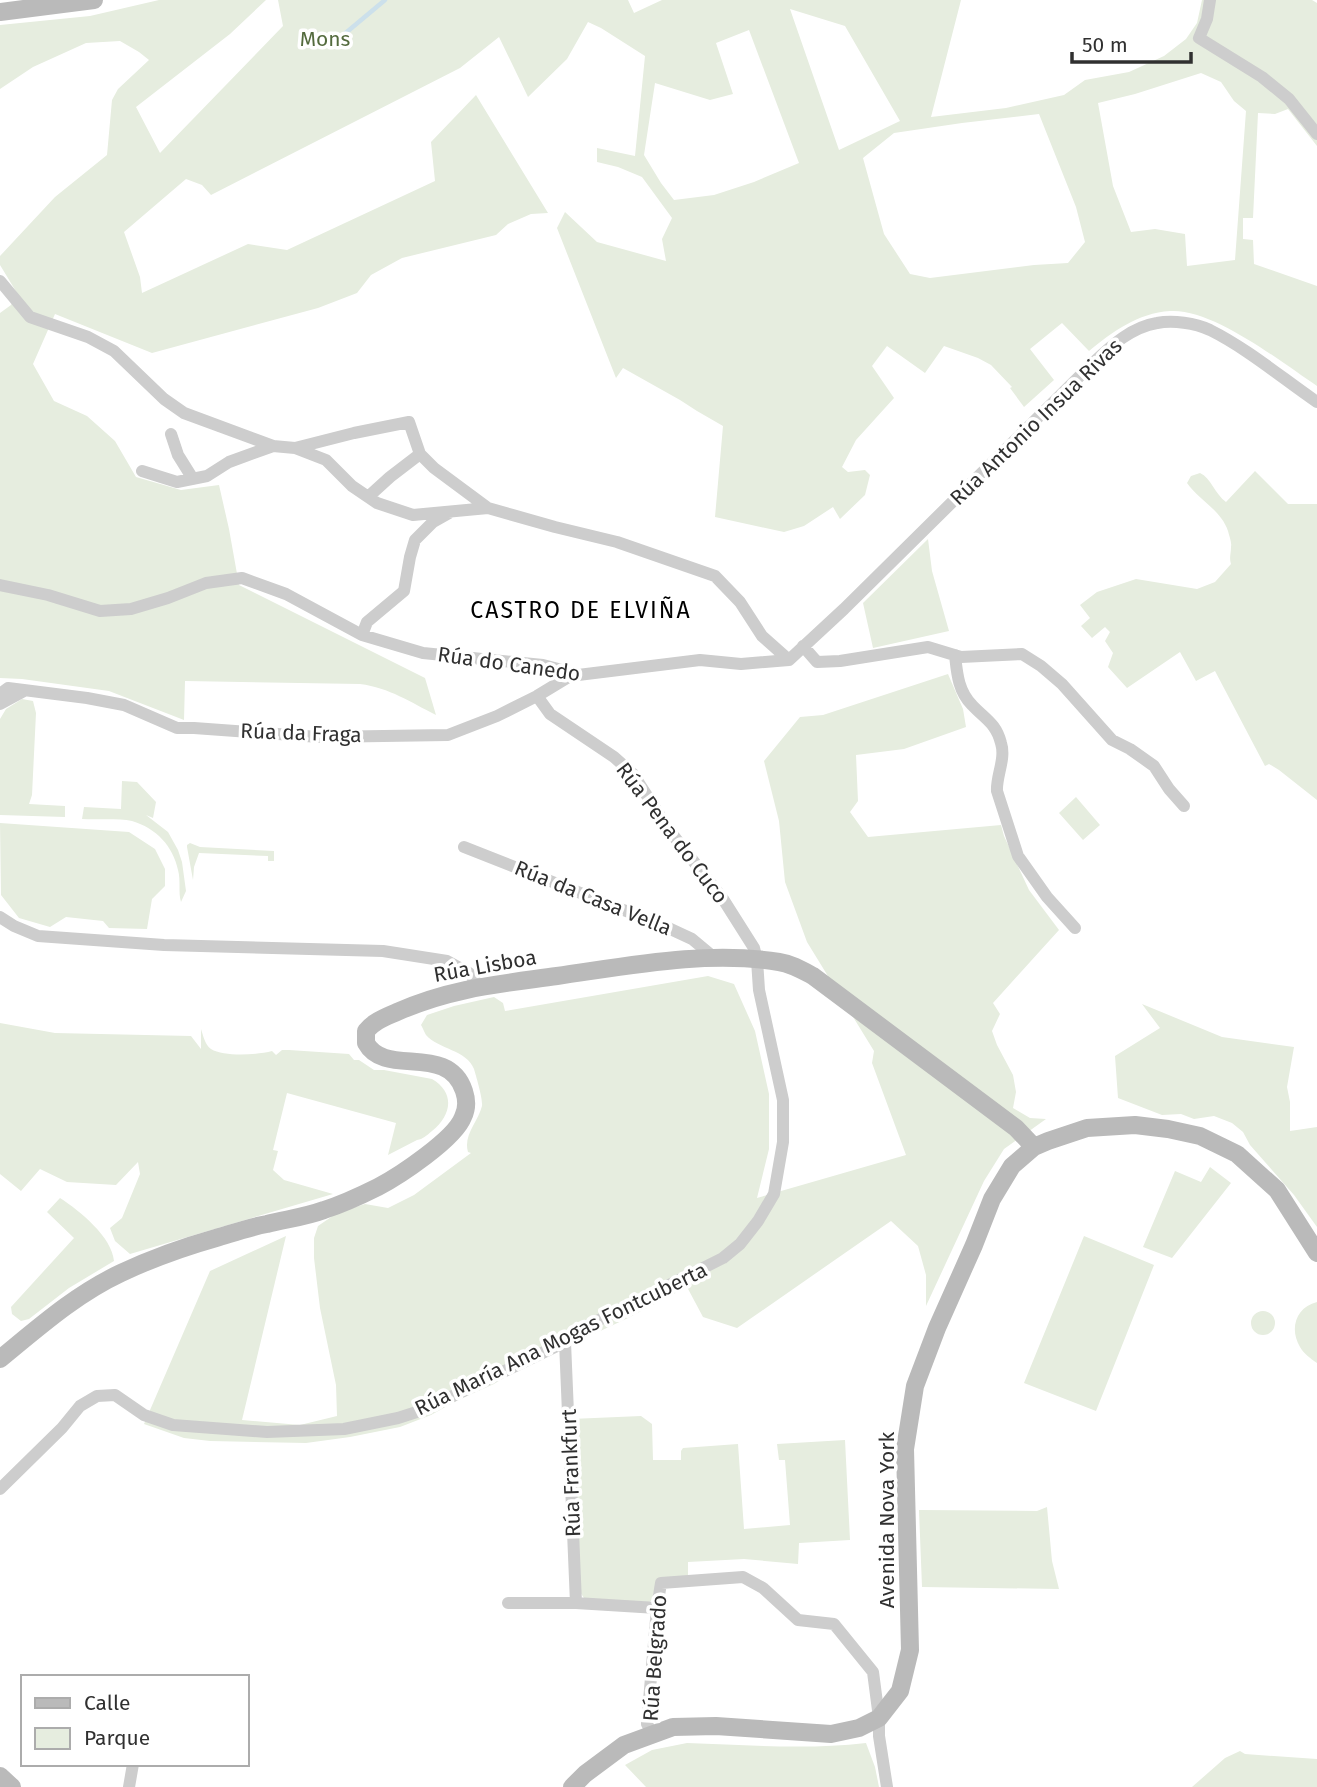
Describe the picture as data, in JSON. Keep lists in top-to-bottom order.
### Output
{
  "streets": {
    "street": [
      "Rúa Antonio Insua Rivas",
      "Rúa do Canedo",
      "Rúa da Fraga",
      "Rúa Pena do Cuco",
      "Rúa da Casa Vella",
      "Rúa Lisboa",
      "Rúa María Ana Mogas Fontcuberta",
      "Rúa Frankfurt",
      "Avenida Nova York",
      "Rúa Belgrado"
    ]
  },
  "crossings": [
    ["Rúa Antonio Insua Rivas", "Rúa do Canedo"],
    ["Rúa do Canedo", "Rúa da Fraga"],
    ["Rúa da Fraga", "Rúa Pena do Cuco"],
    ["Rúa Pena do Cuco", "Rúa Lisboa"],
    ["Rúa Pena do Cuco", "Rúa María Ana Mogas Fontcuberta"],
    ["Rúa da Casa Vella", "Rúa Lisboa"],
    ["Rúa Lisboa", "Rúa María Ana Mogas Fontcuberta"],
    ["Rúa Lisboa", "Avenida Nova York"],
    ["Rúa María Ana Mogas Fontcuberta", "Rúa Frankfurt"],
    ["Avenida Nova York", "Rúa Belgrado"]
  ],
  "districts": ["CASTRO DE ELVIÑA"],
  "parks": ["Mons"],
  "legend": ["Calle", "Parque"],
  "scale_bar": "50 m"
}
